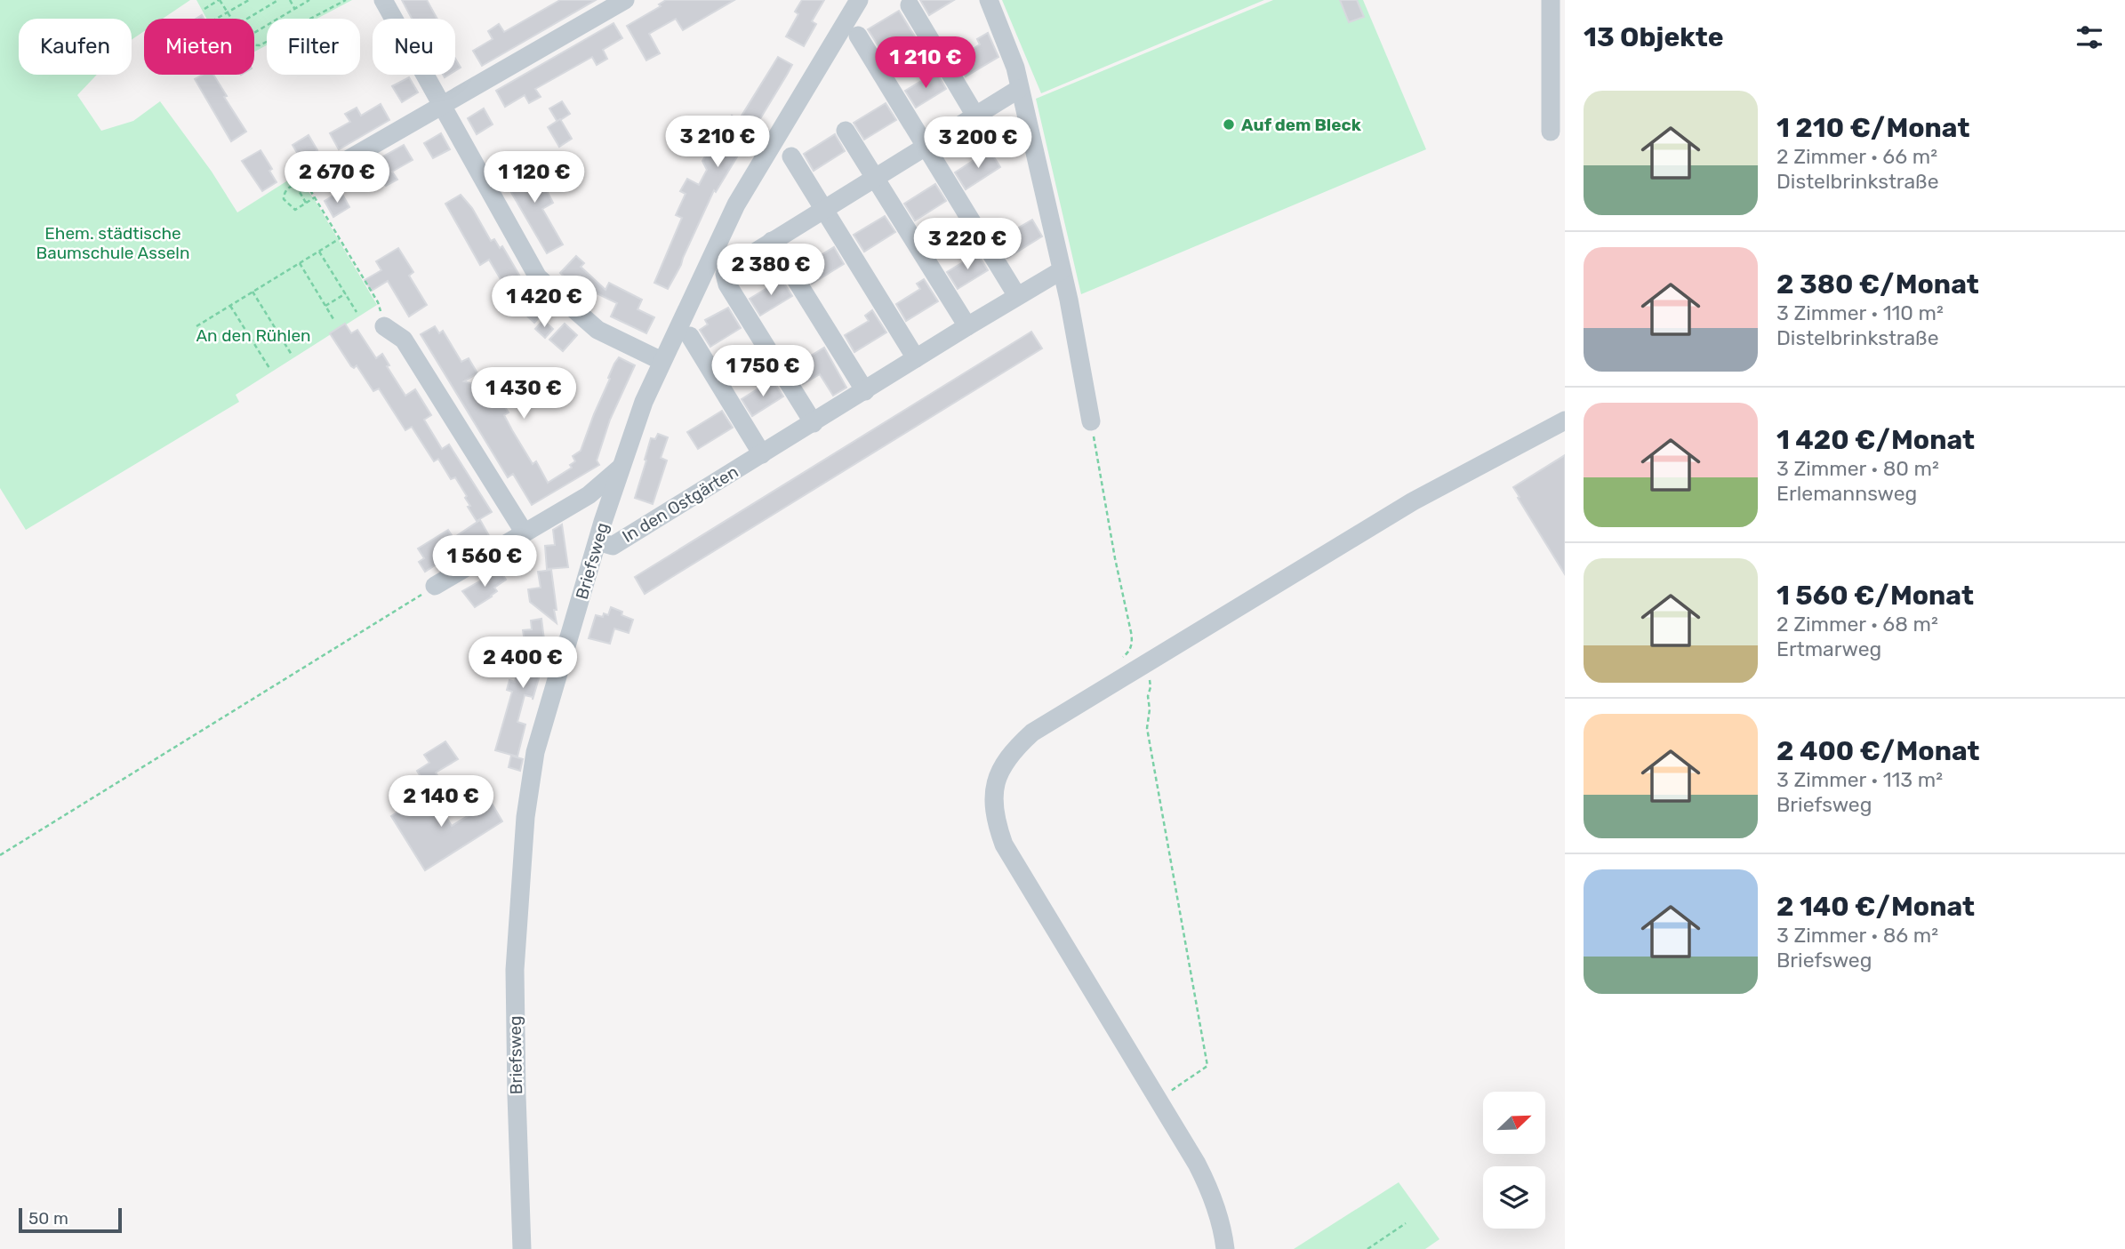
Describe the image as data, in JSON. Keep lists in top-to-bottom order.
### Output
{
  "streets": {
    "street": ["In den Ostgärten", "Briefsweg"]
  },
  "crossings": [
    ["In den Ostgärten", "Briefsweg"]
  ],
  "parks": ["Ehem. städtische Baumschule Asseln", "An den Rühlen"],
  "places": ["Auf dem Bleck"],
  "scale_bar": "50 m",
  "north": "top right",
  "page": {
    "heading": "13 Objekte",
    "chip": [
      "Kaufen",
      "Mieten",
      "Filter",
      "Neu"
    ],
    "price": [
      "1 210 €",
      "3 210 €",
      "3 200 €",
      "2 670 €",
      "1 120 €",
      "3 220 €",
      "2 380 €",
      "1 420 €",
      "1 750 €",
      "1 430 €",
      "1 560 €",
      "2 400 €",
      "2 140 €"
    ],
    "list": [
      {
        "name": "1 210 €/Monat",
        "note": "2 Zimmer · 66 m² · Distelbrinkstraße"
      },
      {
        "name": "2 380 €/Monat",
        "note": "3 Zimmer · 110 m² · Distelbrinkstraße"
      },
      {
        "name": "1 420 €/Monat",
        "note": "3 Zimmer · 80 m² · Erlemannsweg"
      },
      {
        "name": "1 560 €/Monat",
        "note": "2 Zimmer · 68 m² · Ertmarweg"
      },
      {
        "name": "2 400 €/Monat",
        "note": "3 Zimmer · 113 m² · Briefsweg"
      },
      {
        "name": "2 140 €/Monat",
        "note": "3 Zimmer · 86 m² · Briefsweg"
      }
    ],
    "scale": "50 m"
  }
}
